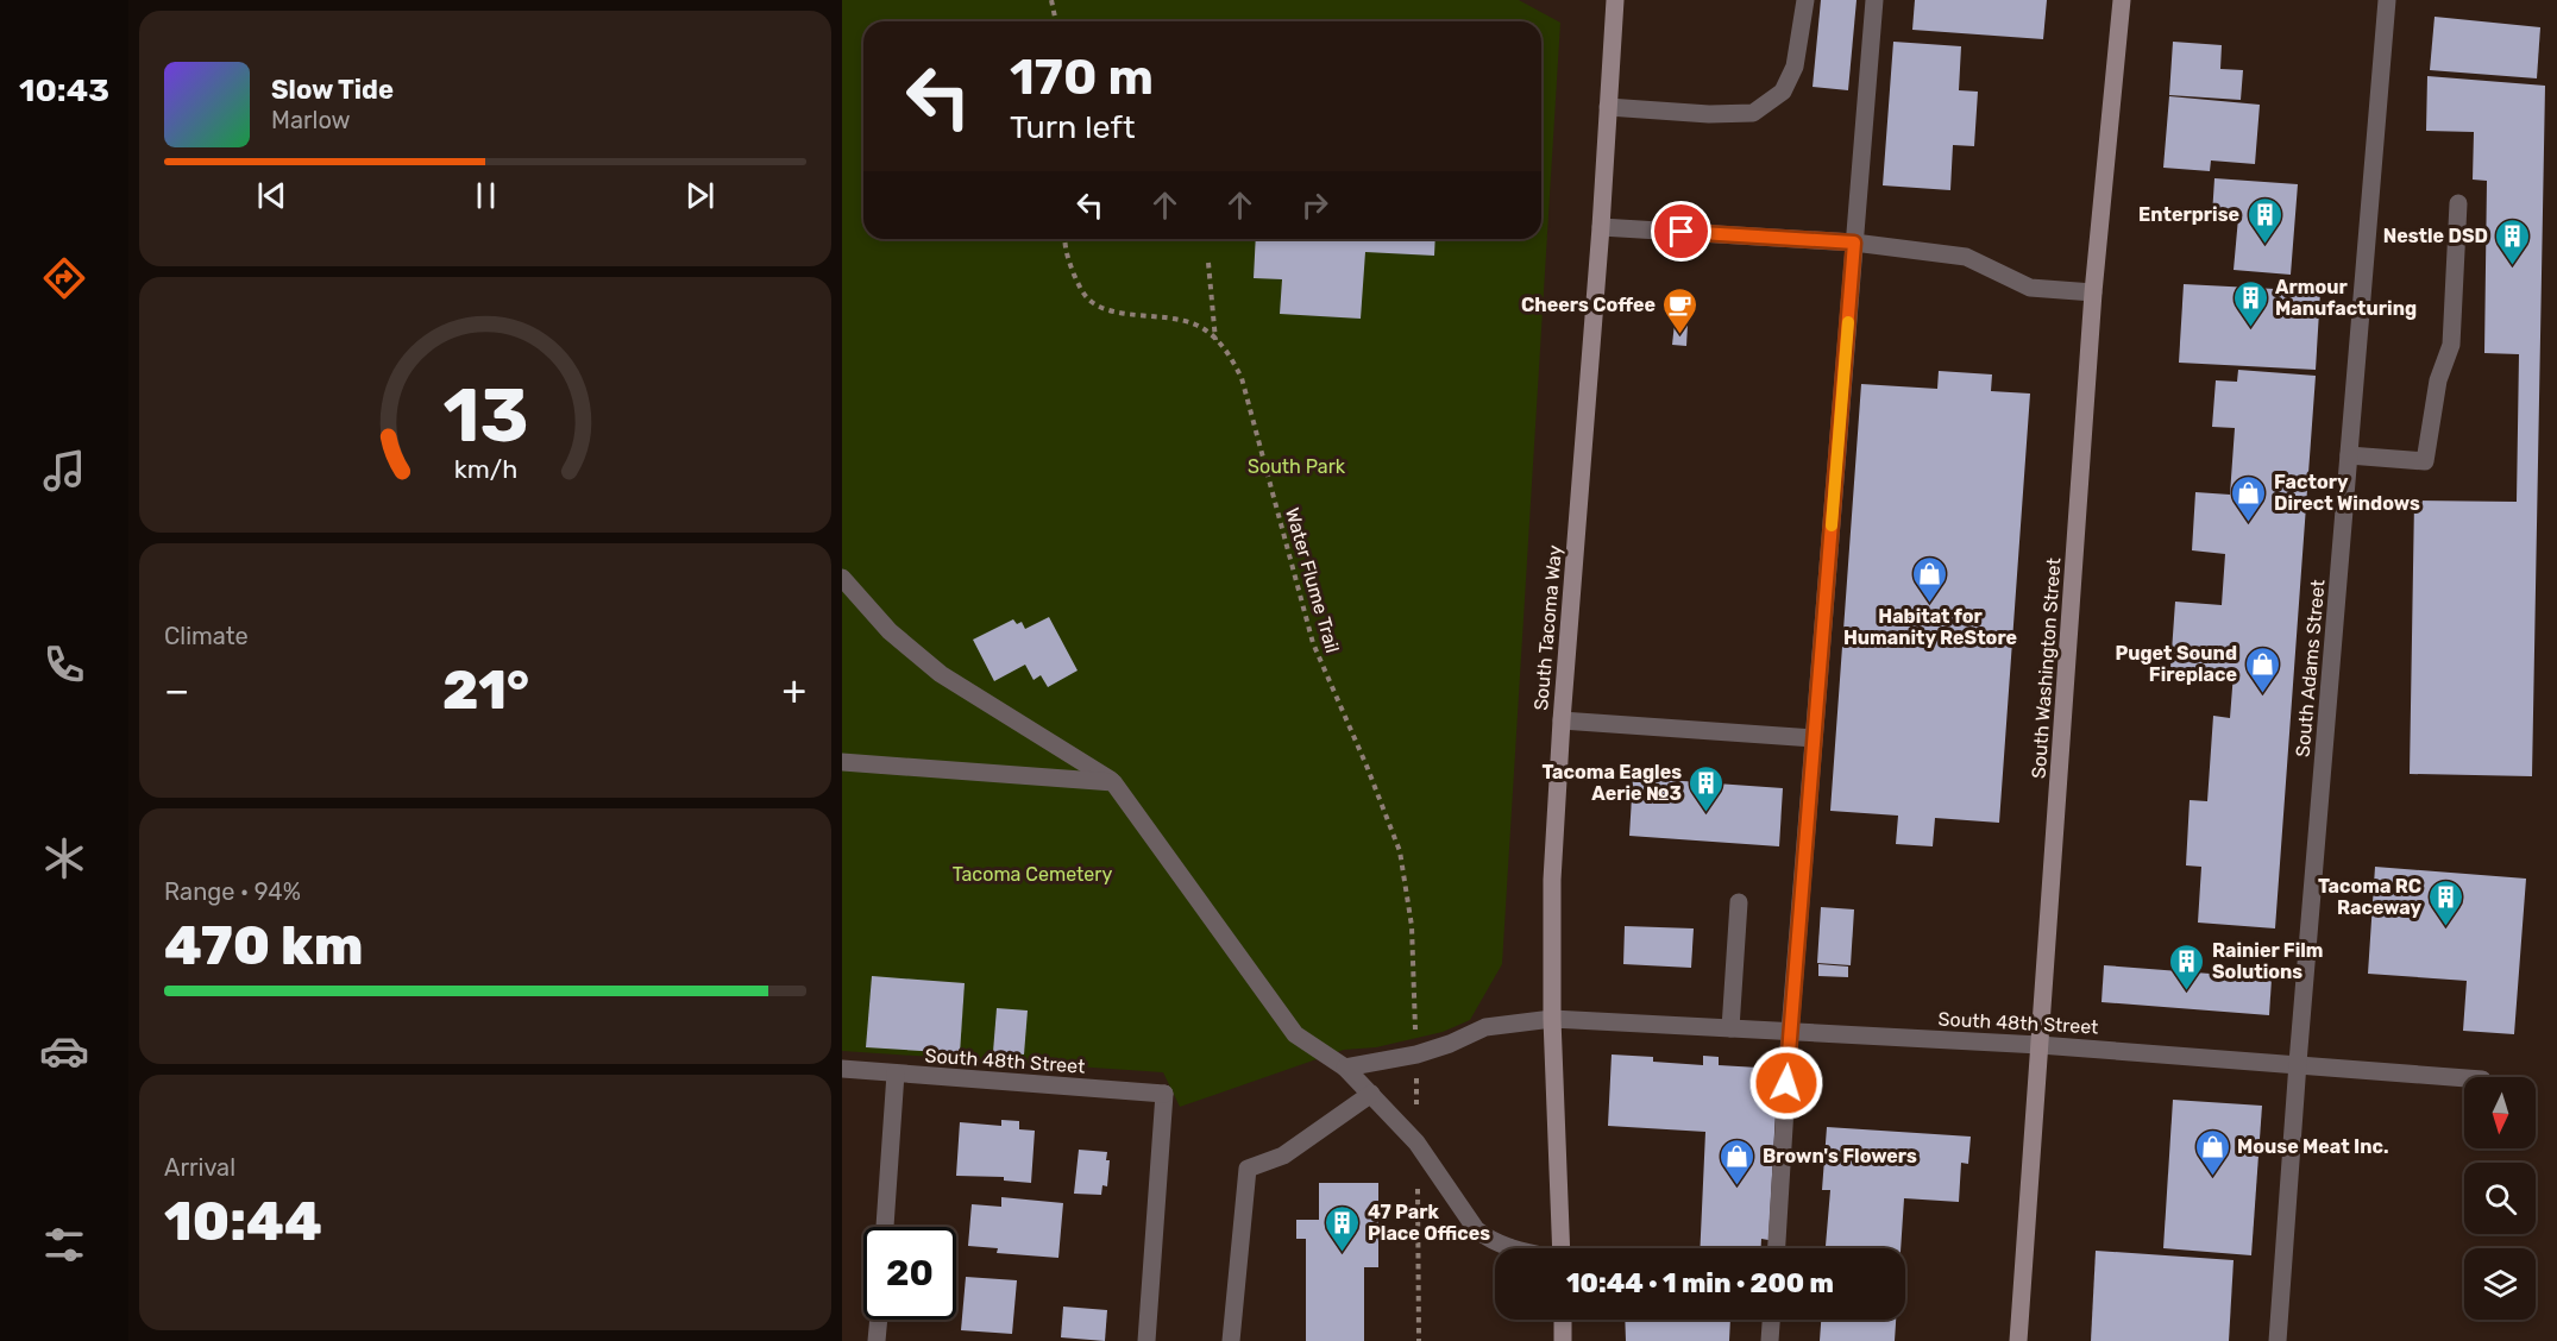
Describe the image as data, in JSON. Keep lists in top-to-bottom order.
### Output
{
  "streets": {
    "street": [
      "South Tacoma Way",
      "South Washington Street",
      "South Adams Street",
      "South 48th Street"
    ],
    "path": ["Water Flume Trail"]
  },
  "crossings": [
    ["South Tacoma Way", "South 48th Street"],
    ["South Washington Street", "South 48th Street"],
    ["South Adams Street", "South 48th Street"]
  ],
  "parks": ["South Park", "Tacoma Cemetery"],
  "places": {
    "building": [
      "Enterprise",
      "Nestle DSD",
      "Armour Manufacturing",
      "Tacoma Eagles Aerie №3",
      "Tacoma RC Raceway",
      "Rainier Film Solutions",
      "47 Park Place Offices"
    ],
    "cafe": ["Cheers Coffee"],
    "shop": [
      "Factory Direct Windows",
      "Habitat for Humanity ReStore",
      "Puget Sound Fireplace",
      "Mouse Meat Inc.",
      "Brown's Flowers"
    ]
  },
  "north": "bottom",
  "page": {
    "tabs": "10:43",
    "turn": ["170 m", "Turn left"],
    "song": ["Slow Tide", "Marlow"],
    "tile": [
      "Climate",
      ["Range · 94%", "470 km"],
      ["Arrival", "10:44"]
    ],
    "heat": ["−", "21°", "+"],
    "limit": "20",
    "trip": "10:44 · 1 min · 200 m",
    "gauge": ["13", "km/h"]
  }
}
